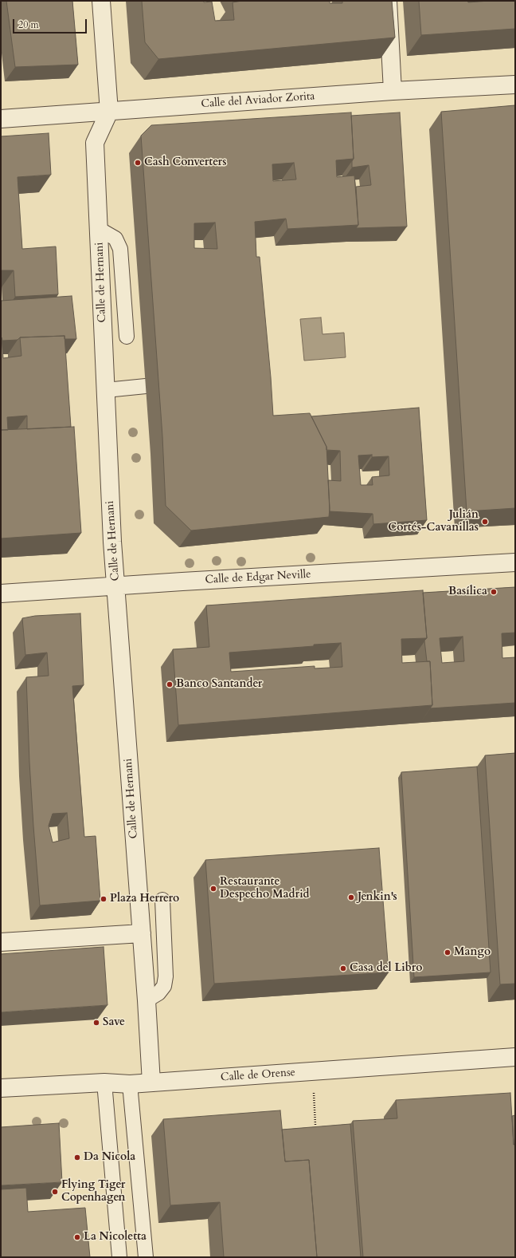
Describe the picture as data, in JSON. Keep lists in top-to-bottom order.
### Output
{
  "streets": {
    "street": [
      "Calle del Aviador Zorita",
      "Calle de Hernani",
      "Calle de Edgar Neville",
      "Calle de Orense"
    ]
  },
  "crossings": [
    ["Calle del Aviador Zorita", "Calle de Hernani"],
    ["Calle de Hernani", "Calle de Edgar Neville"],
    ["Calle de Hernani", "Calle de Orense"]
  ],
  "places": [
    "Cash Converters",
    "Julián Cortés-Cavanillas",
    "Basílica",
    "Banco Santander",
    "Restaurante Despecho Madrid",
    "Jenkin's",
    "Plaza Herrero",
    "Mango",
    "Casa del Libro",
    "Save",
    "Da Nicola",
    "Flying Tiger Copenhagen",
    "La Nicoletta"
  ],
  "scale_bar": "20 m"
}
